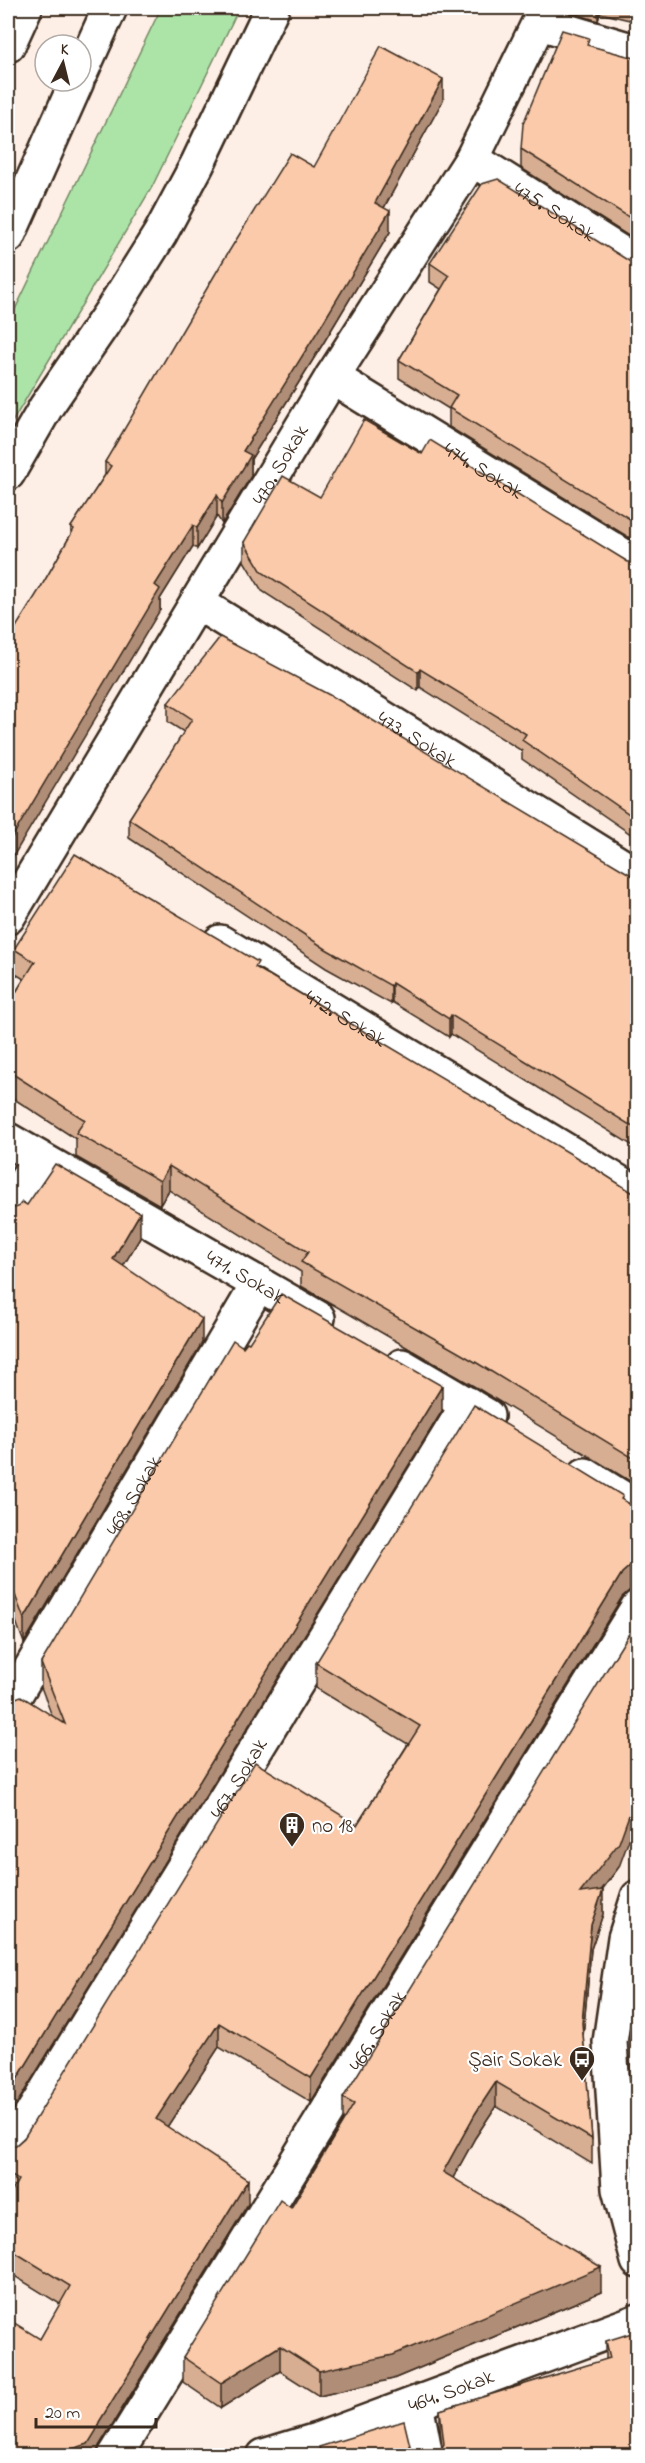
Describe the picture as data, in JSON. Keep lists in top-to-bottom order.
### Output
{
  "streets": {
    "main road": [
      "475. Sokak",
      "470. Sokak",
      "474. Sokak",
      "473. Sokak",
      "472. Sokak",
      "471. Sokak",
      "468. Sokak",
      "467. Sokak",
      "466. Sokak",
      "464. Sokak"
    ]
  },
  "crossings": [
    ["475. Sokak", "470. Sokak"],
    ["470. Sokak", "474. Sokak"],
    ["470. Sokak", "473. Sokak"],
    ["471. Sokak", "468. Sokak"]
  ],
  "places": {
    "building": ["no 18"],
    "bus stop": ["Şair Sokak"]
  },
  "scale_bar": "20 m",
  "north": "top"
}
